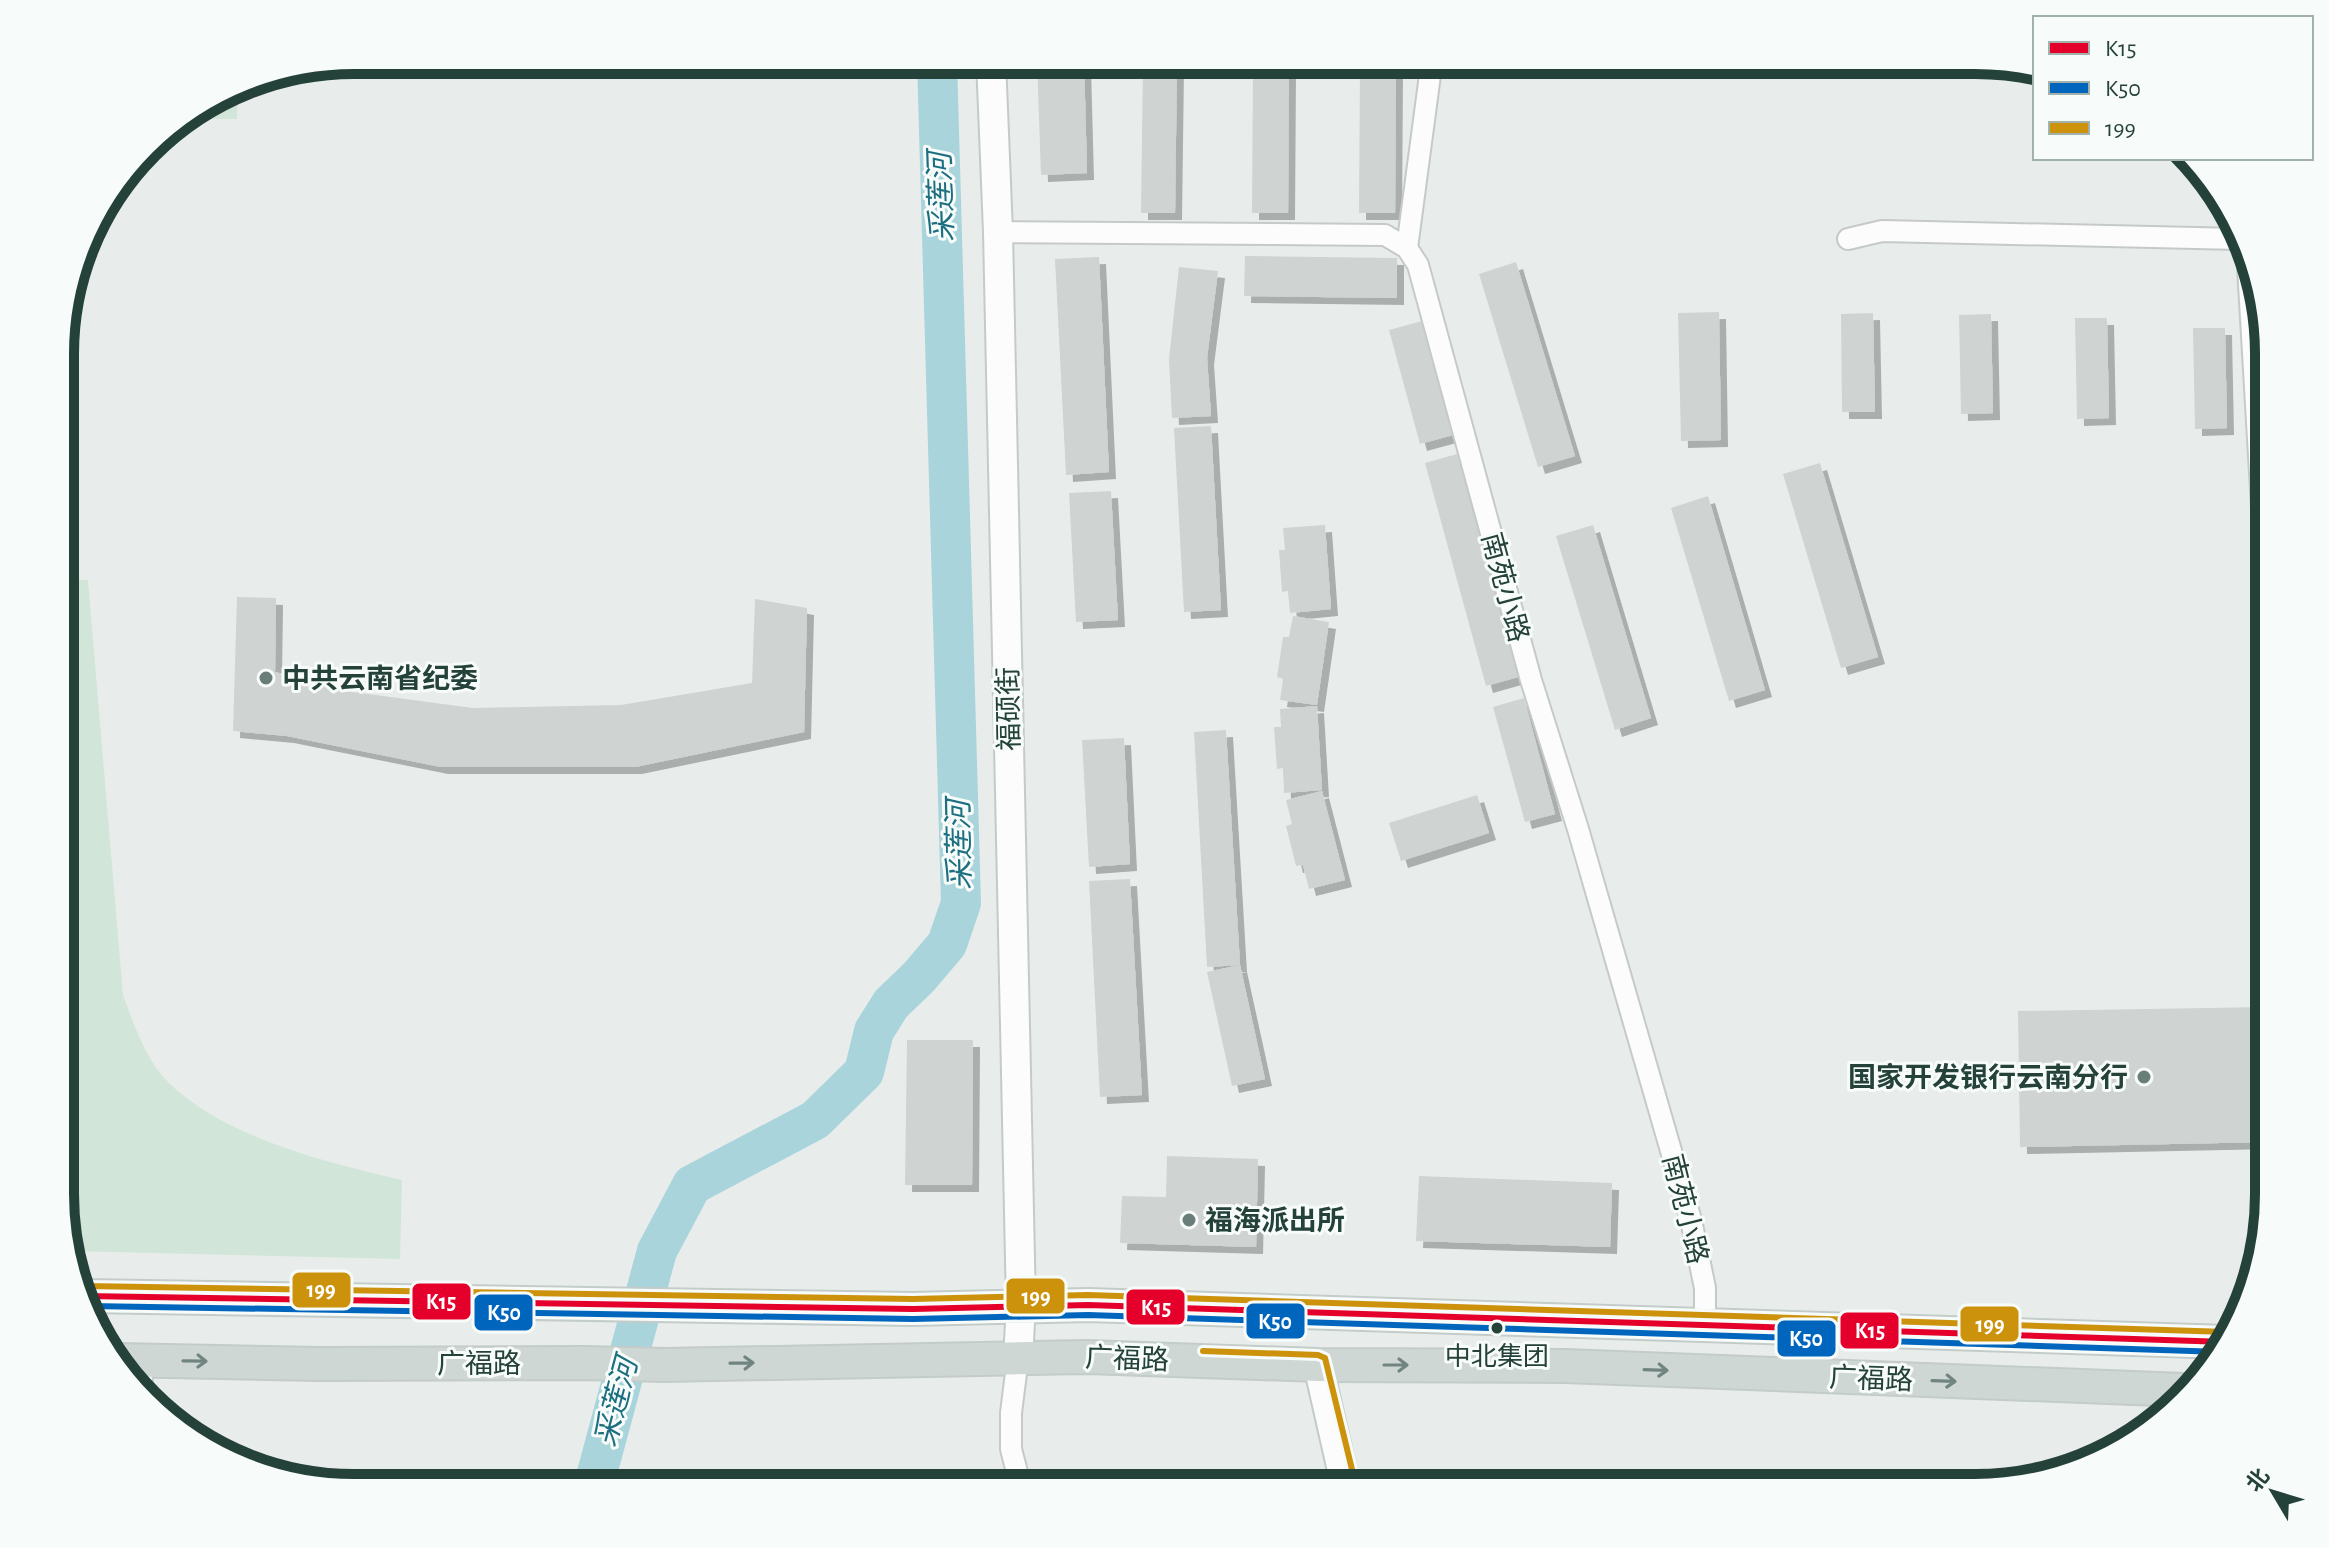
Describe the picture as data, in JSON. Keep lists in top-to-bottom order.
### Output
{
  "streets": {
    "main road": ["广福路"],
    "street": ["南苑小路", "福硕街"]
  },
  "crossings": [
    ["南苑小路", "广福路"],
    ["福硕街", "广福路"]
  ],
  "water": ["采莲河"],
  "places": [
    "中共云南省纪委",
    "国家开发银行云南分行",
    "福海派出所",
    "中北集团"
  ],
  "lines": ["transit line 199", "transit line K15", "transit line K50"],
  "legend": ["K15", "K50", "199"],
  "north": "top left"
}
